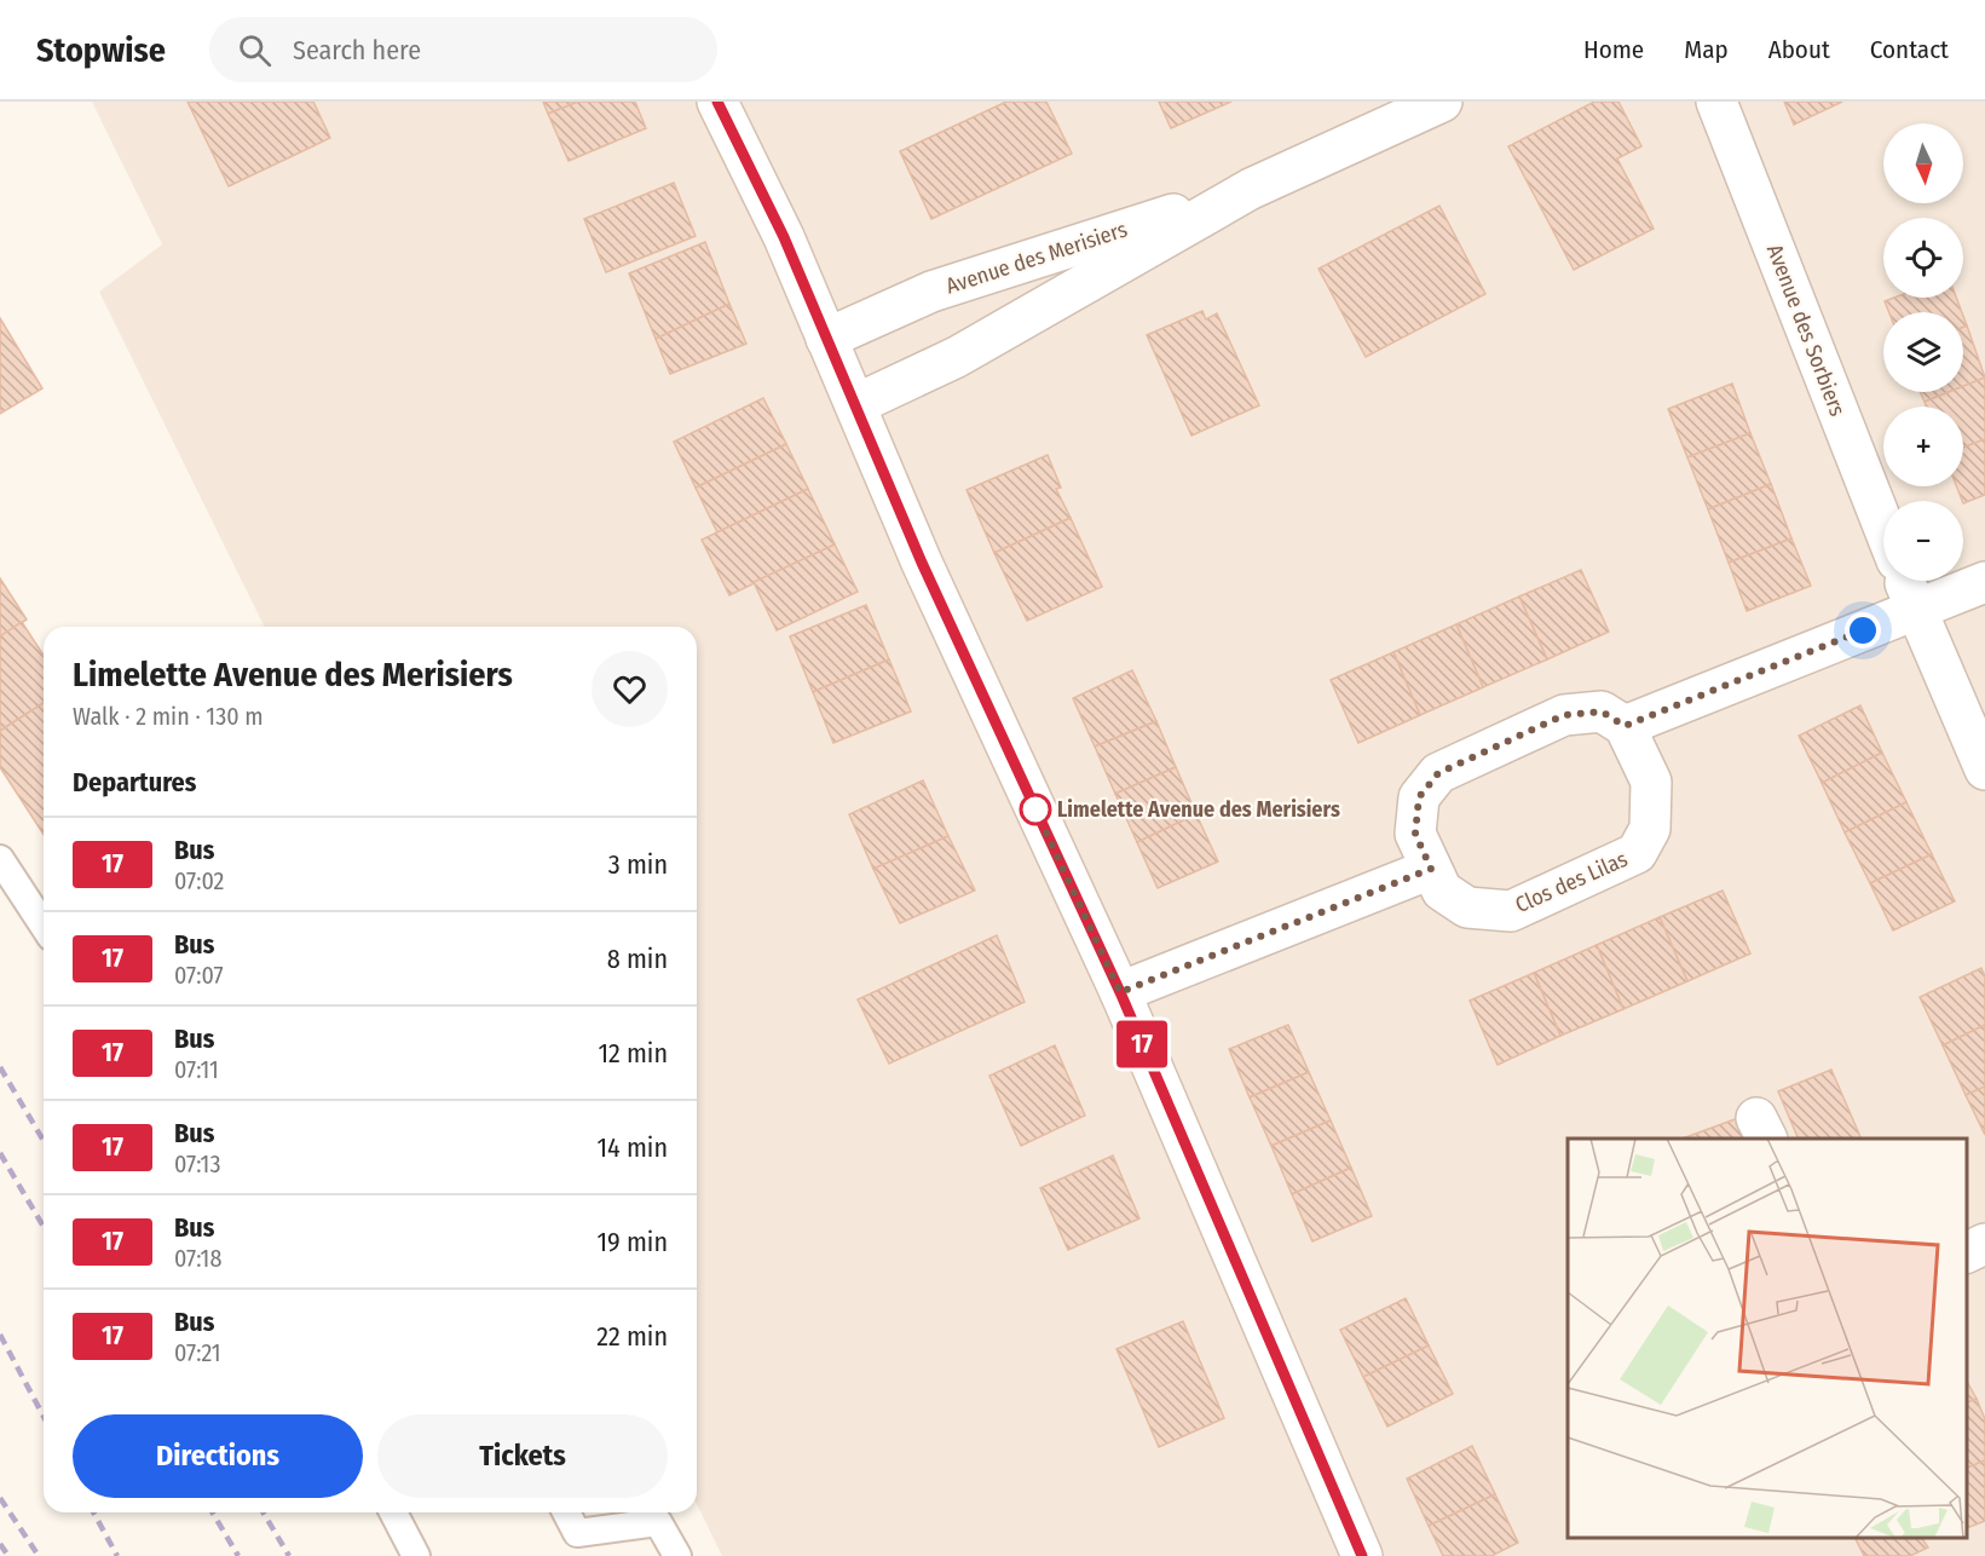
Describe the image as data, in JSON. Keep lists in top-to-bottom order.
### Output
{
  "streets": {
    "street": ["Avenue des Merisiers", "Avenue des Sorbiers", "Clos des Lilas"]
  },
  "places": ["Limelette Avenue des Merisiers"],
  "lines": ["bus line 17"],
  "north": "bottom",
  "page": {
    "header": "Stopwise",
    "search": "Search here",
    "nav": [
      "Home",
      "Map",
      "About",
      "Contact"
    ],
    "on_map": "17",
    "map_buttons": ["+", "−"],
    "heading": [
      ["Limelette Avenue des Merisiers", "Walk · 2 min · 130 m"],
      "Departures"
    ],
    "list": [
      {
        "mark": "17",
        "name": "Bus",
        "note": "07:02",
        "value": "3 min"
      },
      {
        "mark": "17",
        "name": "Bus",
        "note": "07:07",
        "value": "8 min"
      },
      {
        "mark": "17",
        "name": "Bus",
        "note": "07:11",
        "value": "12 min"
      },
      {
        "mark": "17",
        "name": "Bus",
        "note": "07:13",
        "value": "14 min"
      },
      {
        "mark": "17",
        "name": "Bus",
        "note": "07:18",
        "value": "19 min"
      },
      {
        "mark": "17",
        "name": "Bus",
        "note": "07:21",
        "value": "22 min"
      }
    ],
    "buttons": ["Directions", "Tickets"]
  }
}
